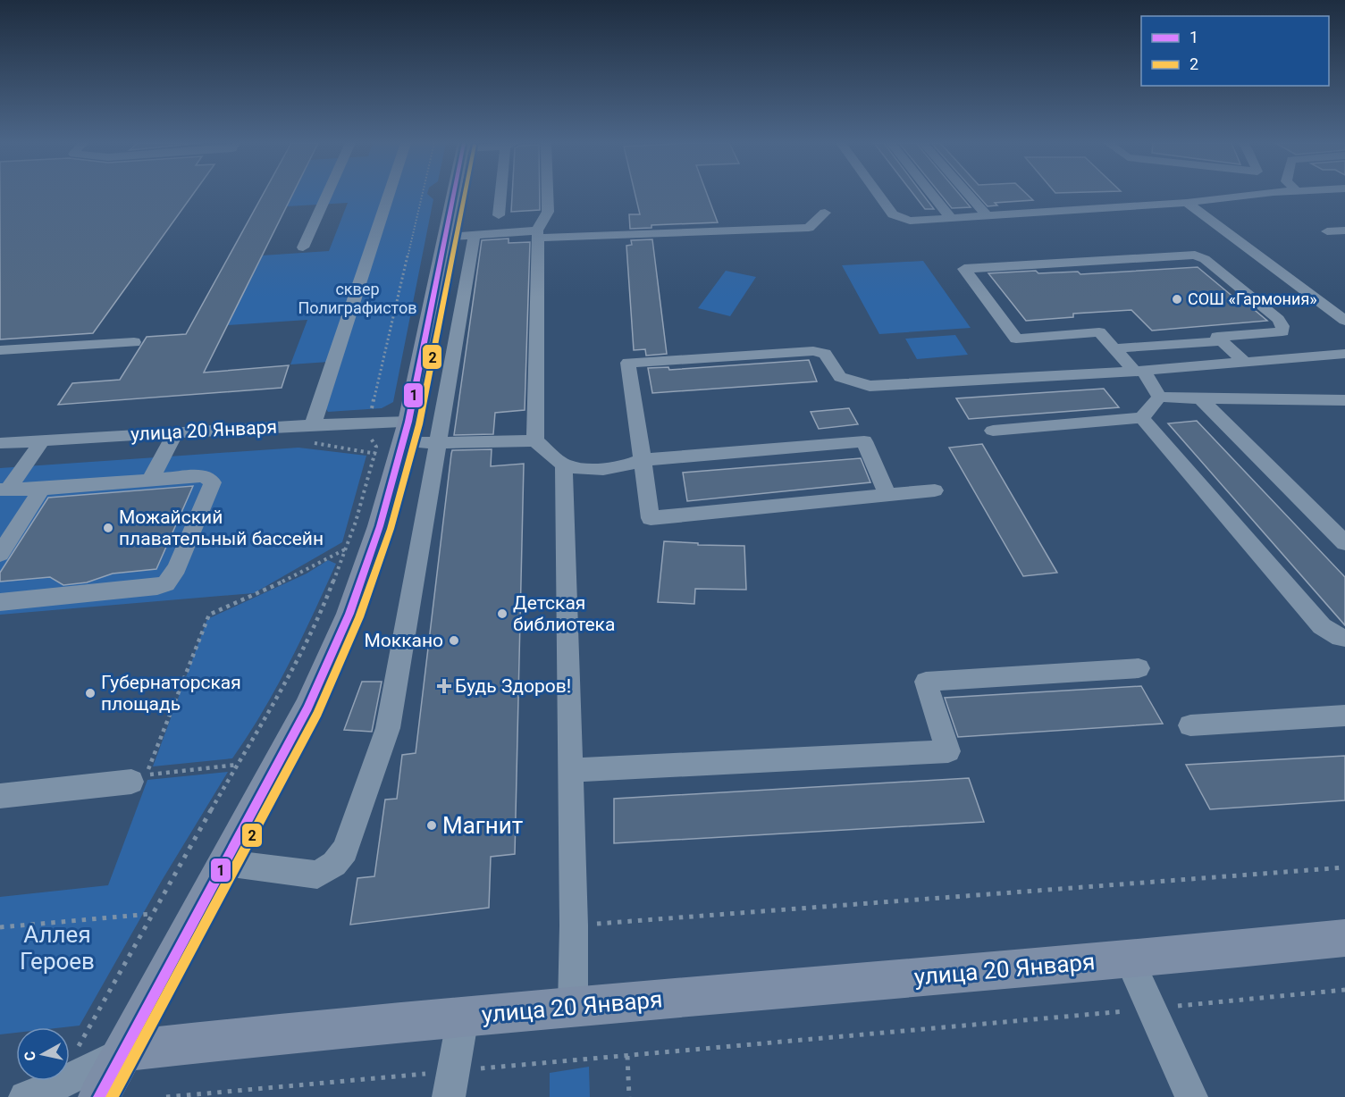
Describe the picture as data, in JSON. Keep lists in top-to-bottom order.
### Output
{
  "streets": {
    "main road": ["улица 20 Января"]
  },
  "parks": ["сквер Полиграфистов", "Аллея Героев"],
  "places": {
    "other": [
      "СОШ «Гармония»",
      "Можайский плавательный бассейн",
      "Детская библиотека",
      "Моккано",
      "Губернаторская площадь",
      "Магнит"
    ],
    "health": ["Будь Здоров!"]
  },
  "lines": ["transit line 1", "transit line 2"],
  "legend": ["1", "2"],
  "north": "left"
}
